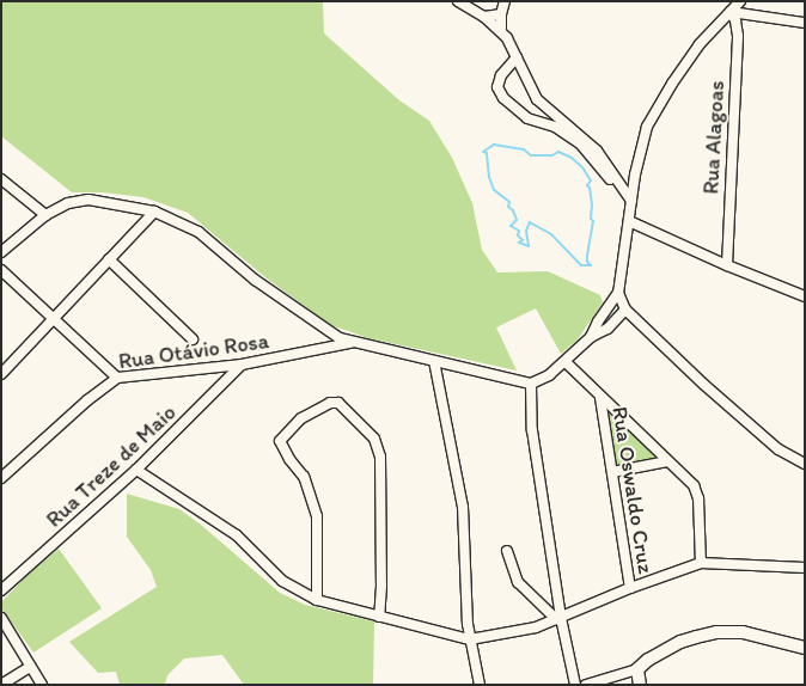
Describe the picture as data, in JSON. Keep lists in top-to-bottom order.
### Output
{
  "streets": {
    "street": [
      "Rua Alagoas",
      "Rua Otávio Rosa",
      "Rua Treze de Maio",
      "Rua Oswaldo Cruz"
    ]
  },
  "crossings": [
    ["Rua Otávio Rosa", "Rua Treze de Maio"]
  ]
}
